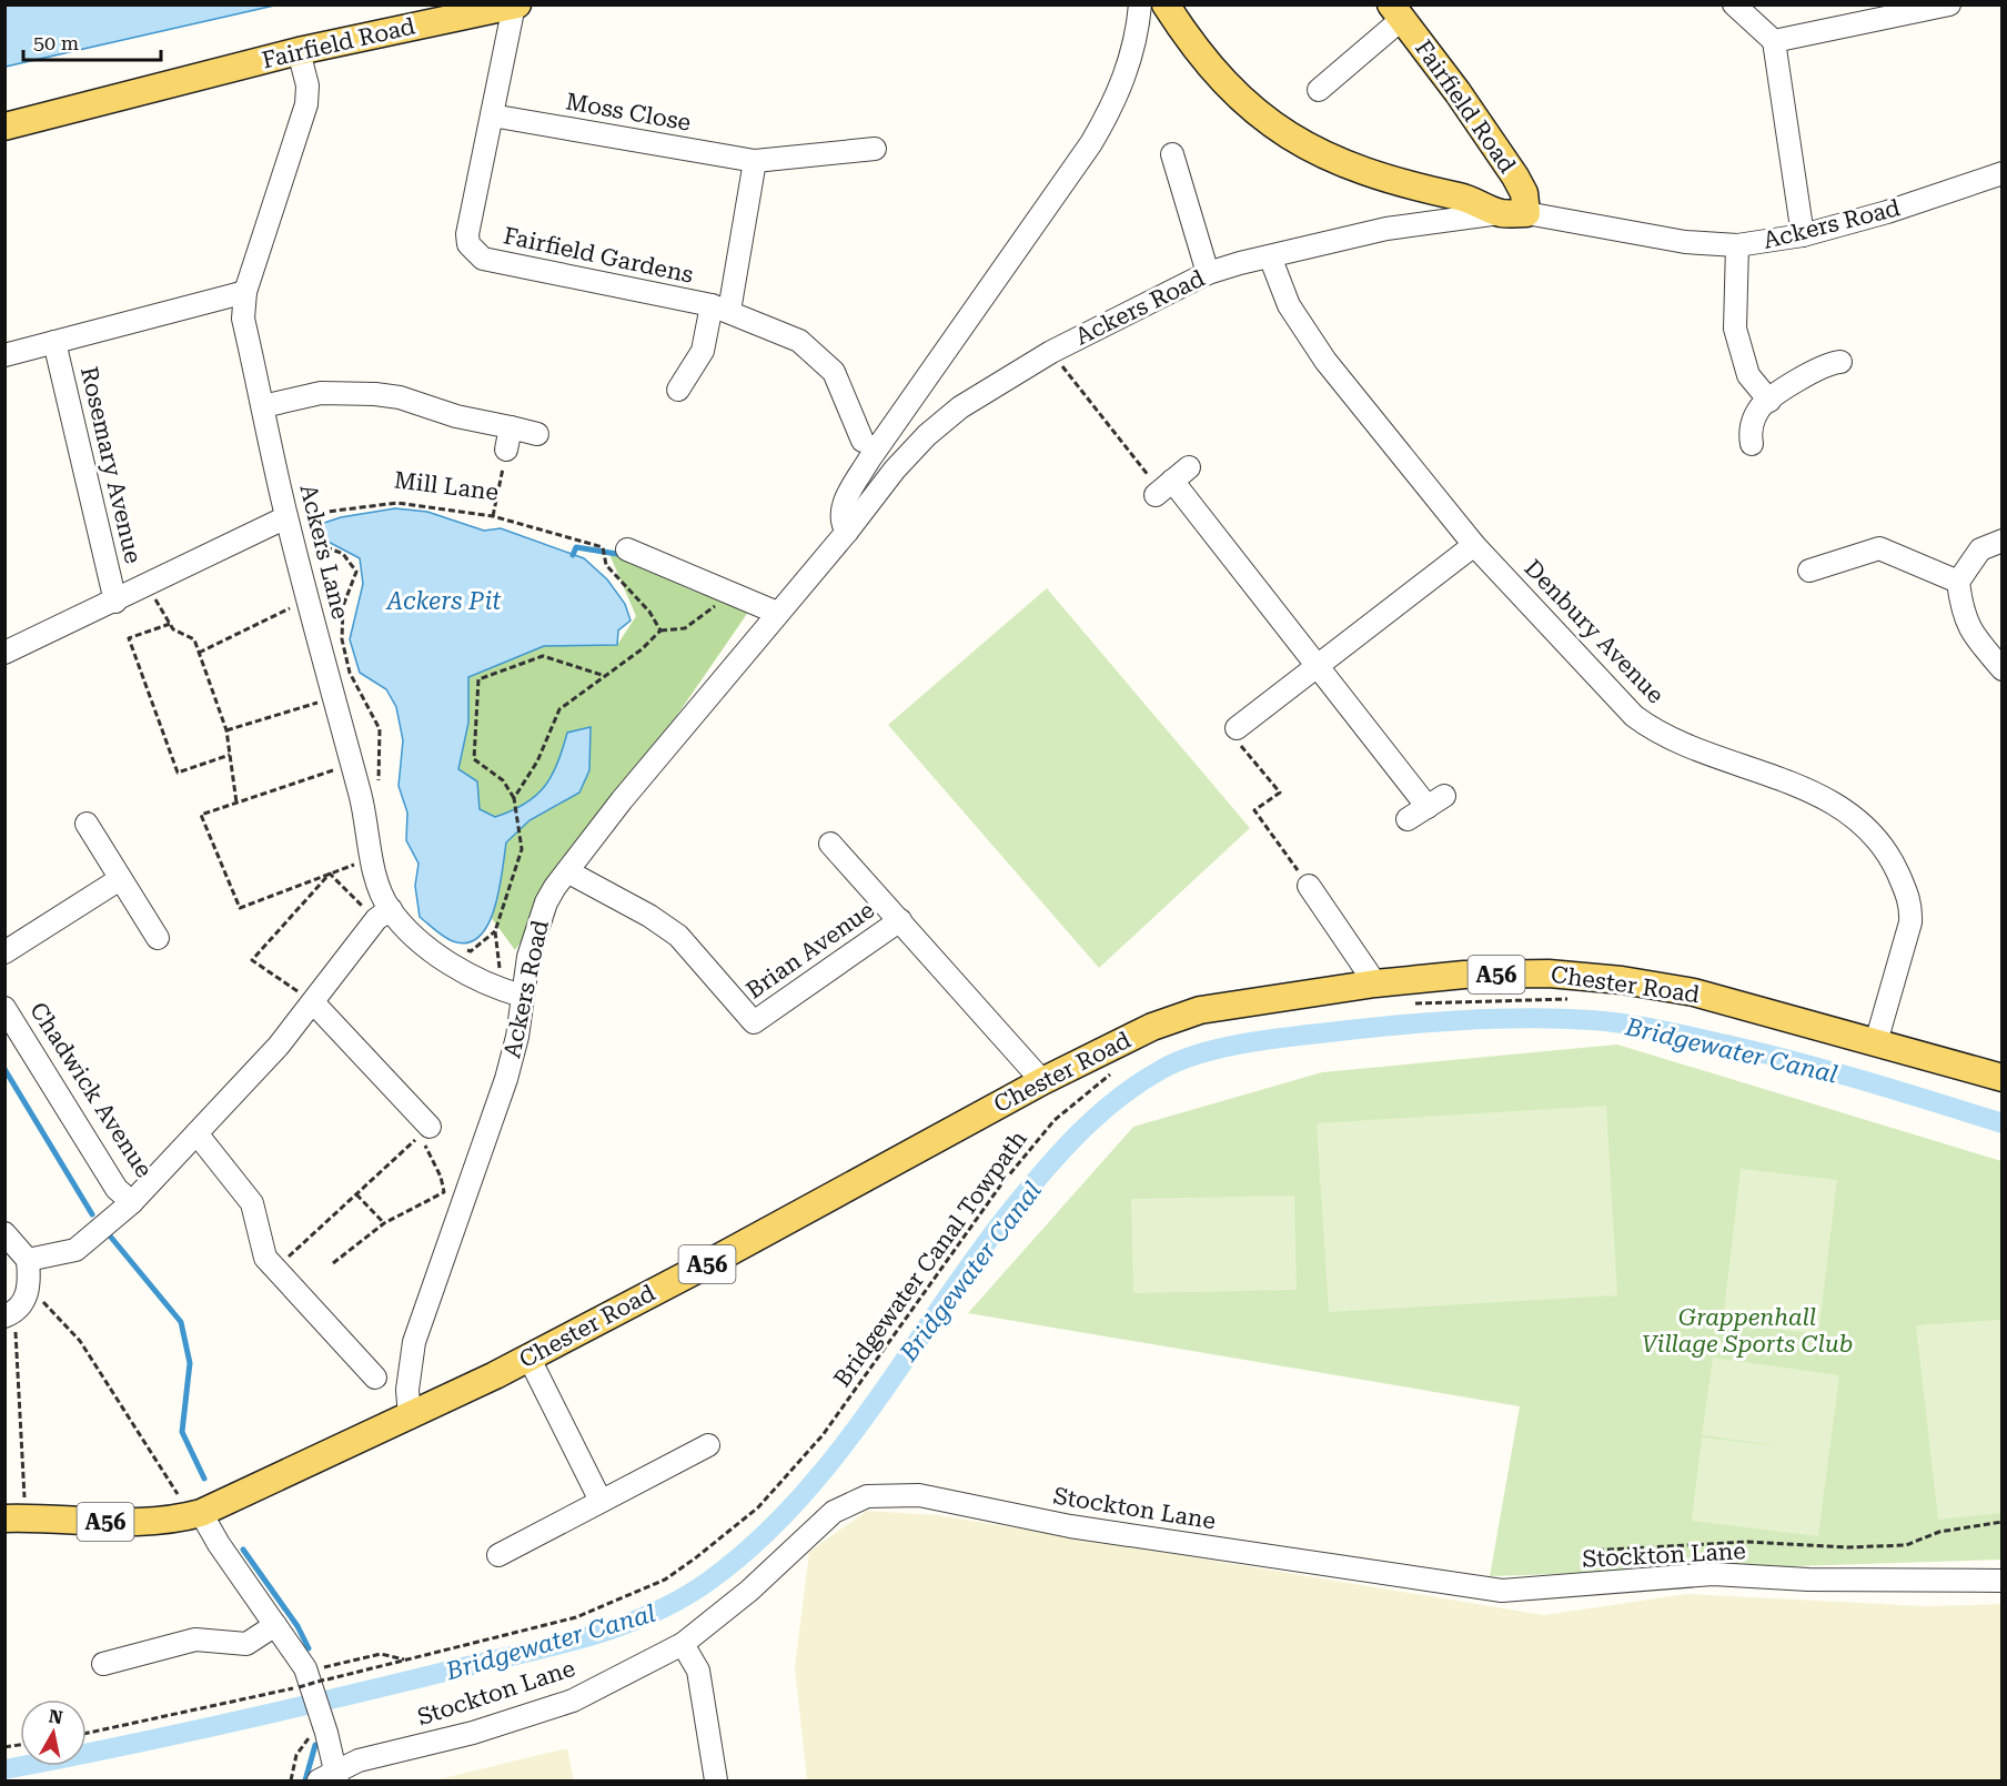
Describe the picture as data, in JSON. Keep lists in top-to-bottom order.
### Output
{
  "streets": {
    "main road": [
      "Fairfield Road",
      "Ackers Road",
      "A56",
      "Chester Road"
    ],
    "street": [
      "Moss Close",
      "Fairfield Gardens",
      "Rosemary Avenue",
      "Ackers Lane",
      "Denbury Avenue",
      "Brian Avenue",
      "Chadwick Avenue",
      "Stockton Lane"
    ],
    "path": ["Mill Lane", "Bridgewater Canal Towpath"]
  },
  "crossings": [
    ["Fairfield Road", "Ackers Road"],
    ["Fairfield Road", "Fairfield Gardens"],
    ["Fairfield Road", "Ackers Lane"],
    ["Moss Close", "Fairfield Gardens"],
    ["Ackers Road", "Ackers Lane"],
    ["Ackers Road", "Denbury Avenue"],
    ["Ackers Road", "Brian Avenue"],
    ["Ackers Road", "Chester Road"],
    ["Mill Lane", "Ackers Lane"],
    ["Denbury Avenue", "Chester Road"],
    ["Brian Avenue", "Chester Road"],
    ["A56", "Chester Road"]
  ],
  "water": ["Ackers Pit", "Bridgewater Canal"],
  "parks": ["Grappenhall Village Sports Club"],
  "scale_bar": "50 m",
  "north": "top"
}
